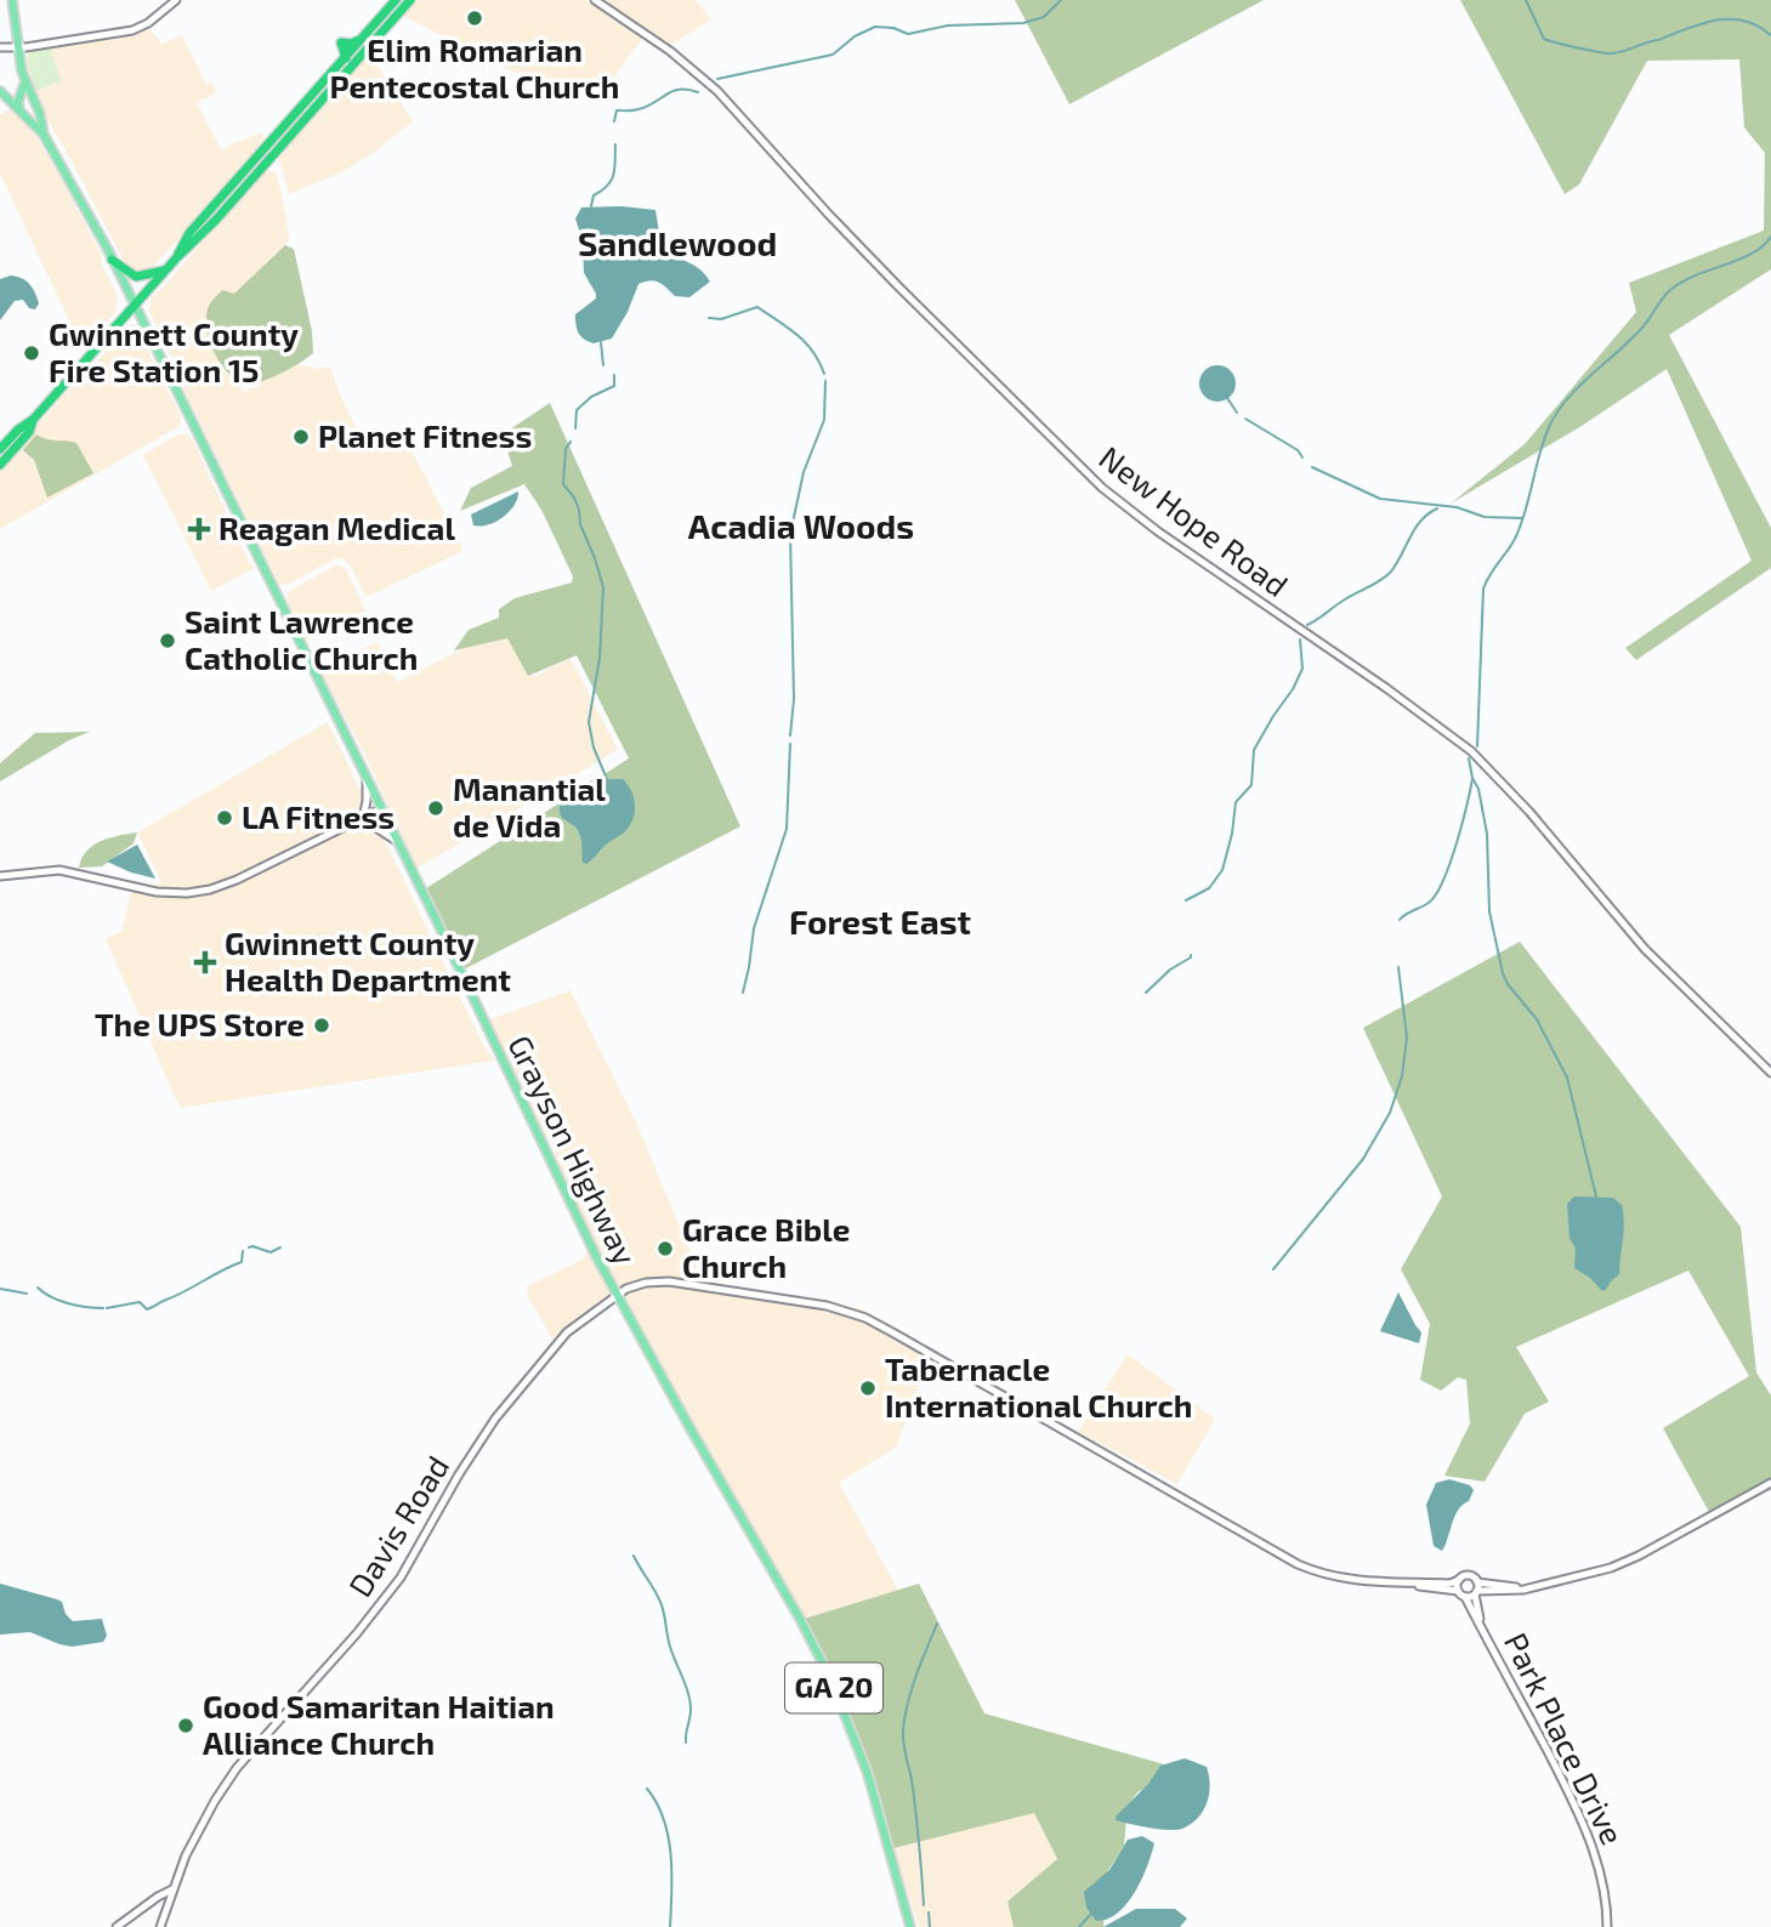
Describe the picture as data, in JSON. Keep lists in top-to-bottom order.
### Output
{
  "streets": {
    "main road": ["Grayson Highway", "GA 20"],
    "street": ["New Hope Road", "Davis Road", "Park Place Drive"]
  },
  "crossings": [
    ["Grayson Highway", "Davis Road"]
  ],
  "districts": ["Sandlewood", "Acadia Woods", "Forest East"],
  "places": {
    "other": [
      "Elim Romarian Pentecostal Church",
      "Gwinnett County Fire Station 15",
      "Planet Fitness",
      "Saint Lawrence Catholic Church",
      "Manantial de Vida",
      "LA Fitness",
      "The UPS Store",
      "Grace Bible Church",
      "Tabernacle International Church",
      "Good Samaritan Haitian Alliance Church"
    ],
    "health": ["Reagan Medical", "Gwinnett County Health Department"]
  }
}
